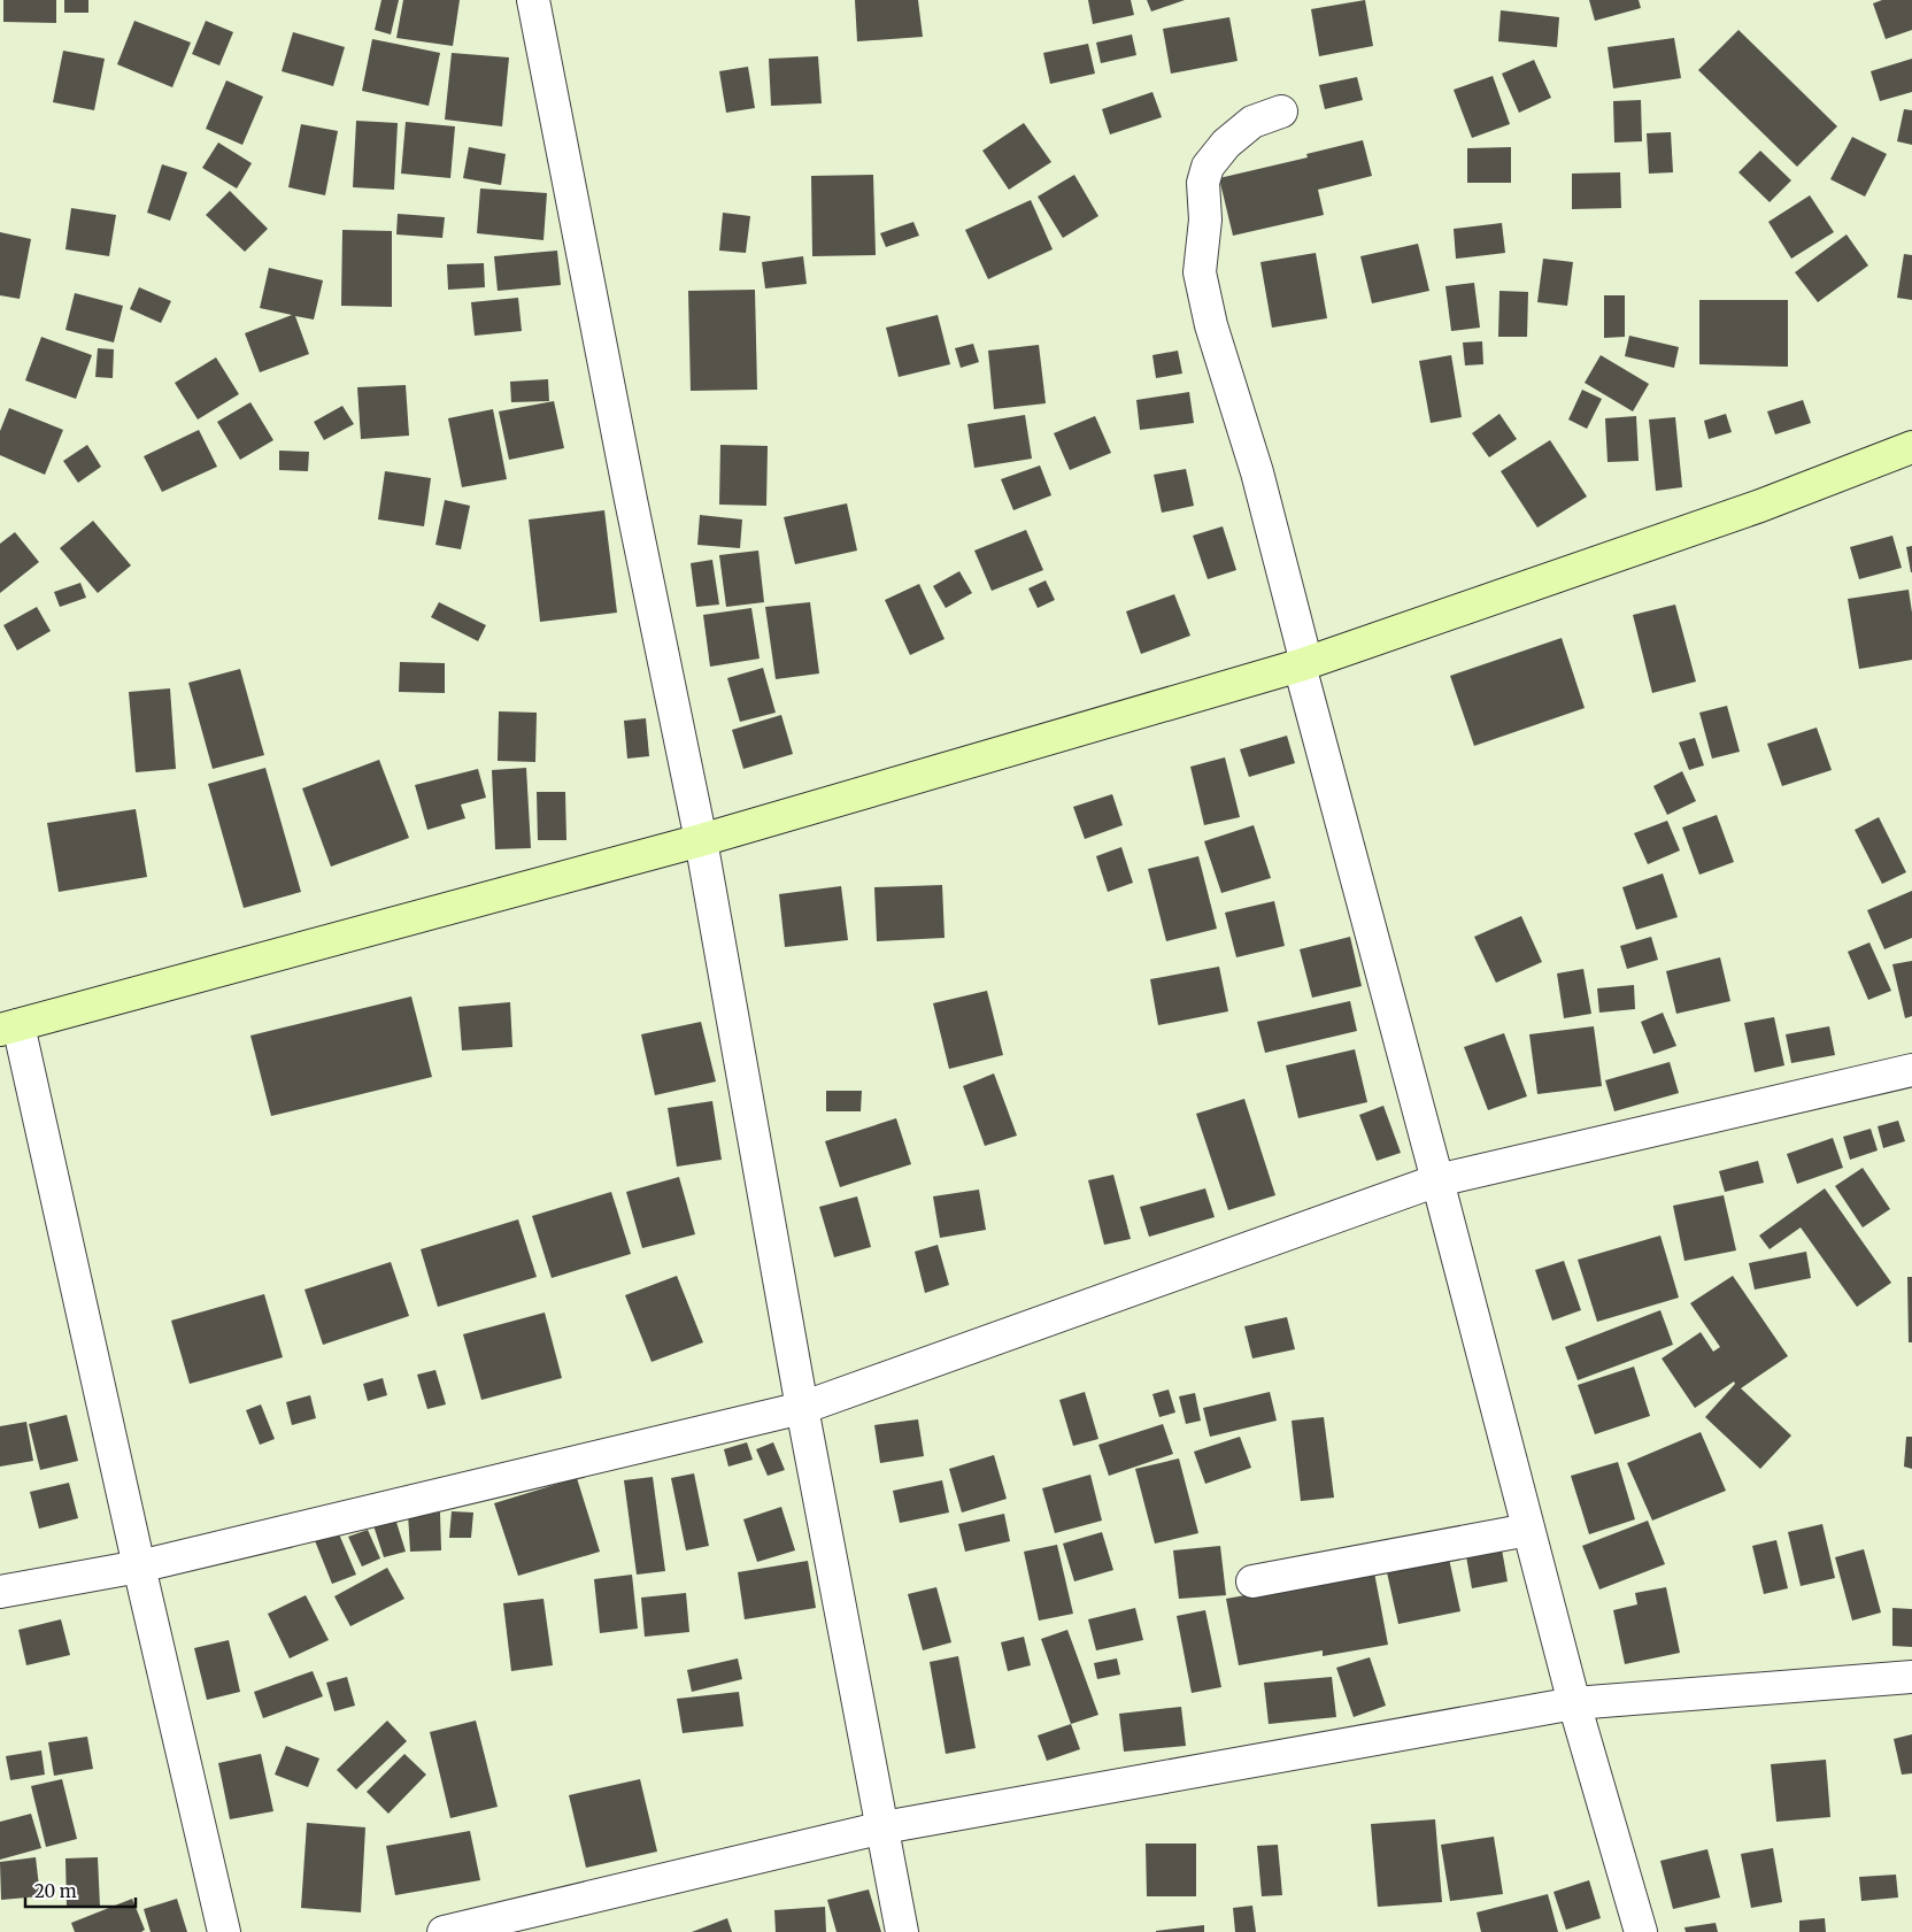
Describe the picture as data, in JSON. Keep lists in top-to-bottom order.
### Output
{
  "scale_bar": "20 m"
}
